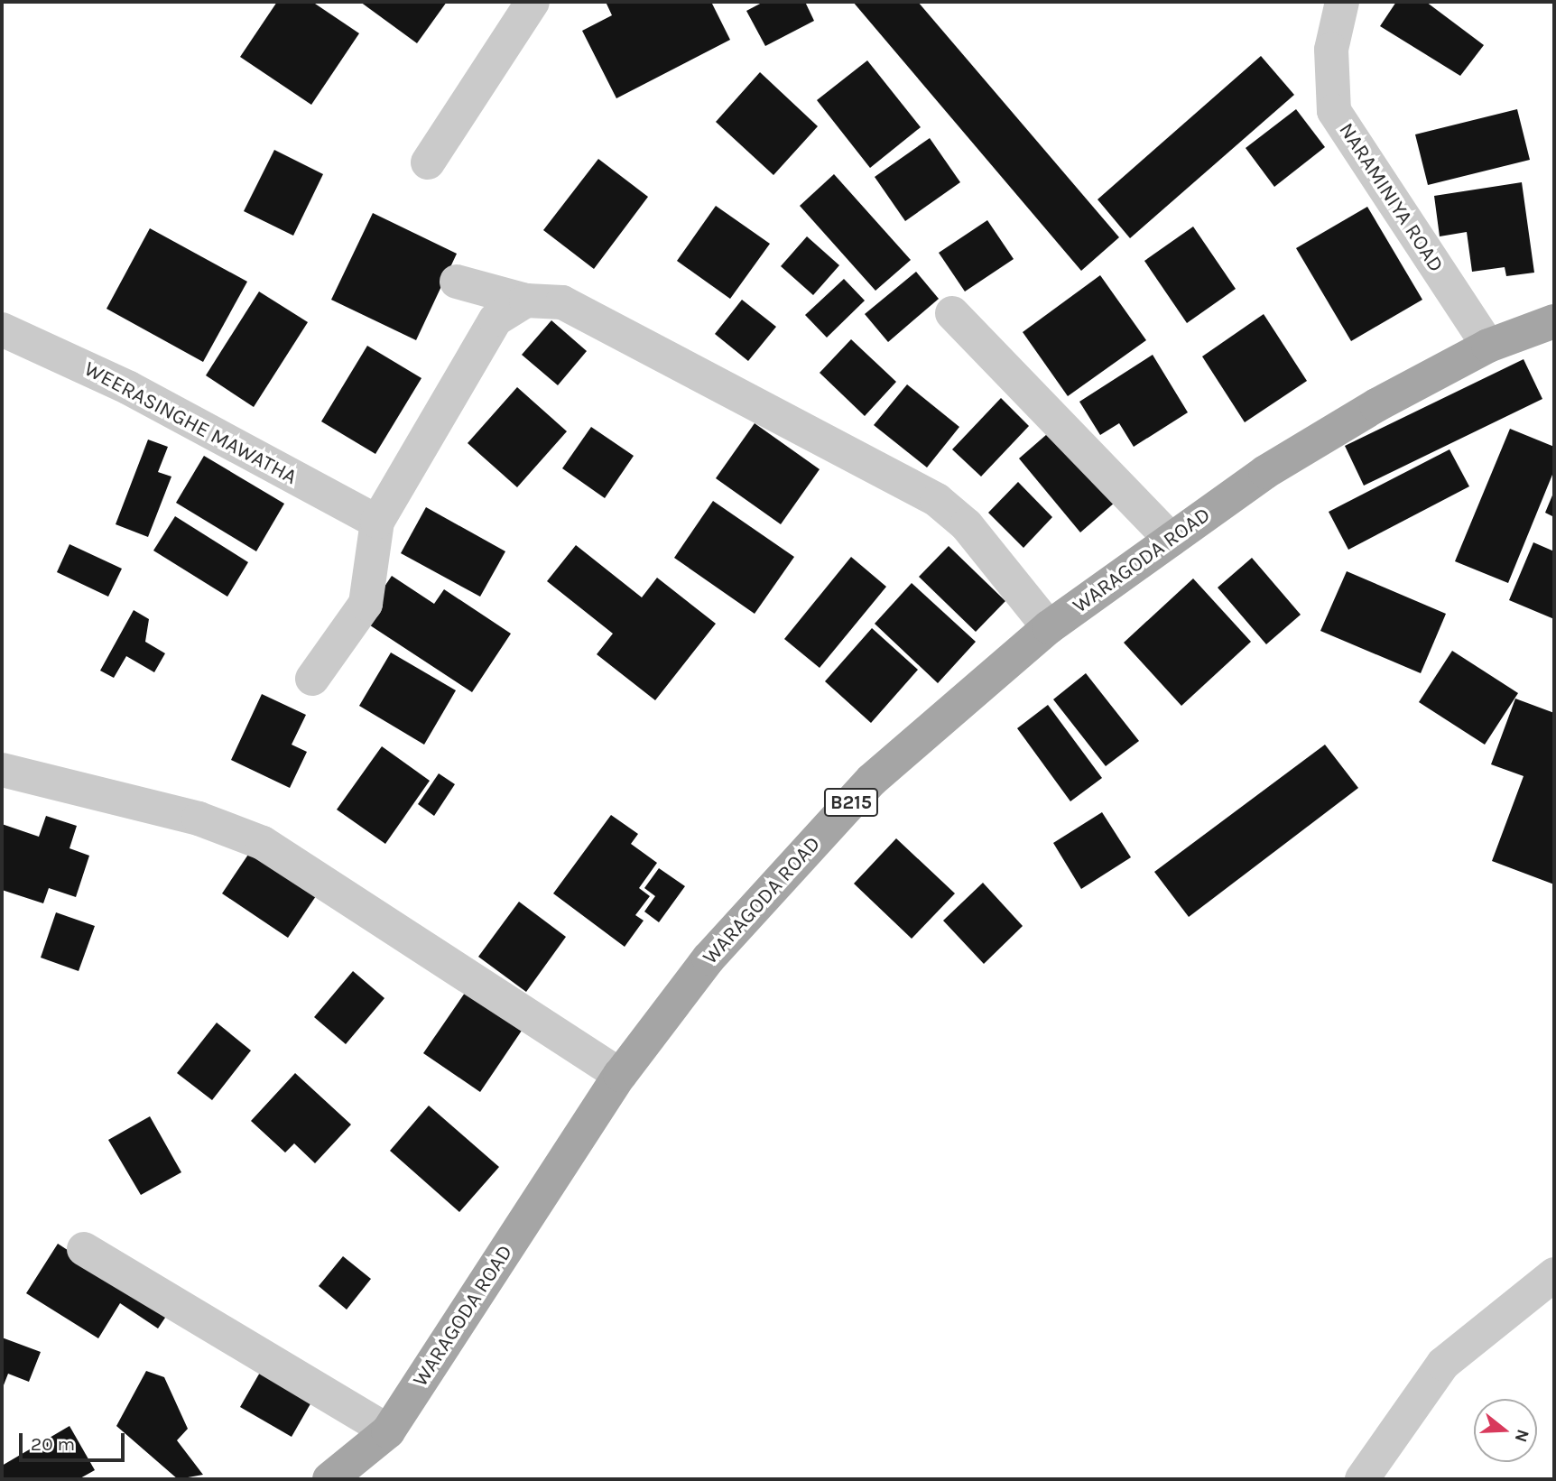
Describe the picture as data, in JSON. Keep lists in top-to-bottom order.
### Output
{
  "streets": {
    "main road": ["WARAGODA ROAD", "B215"],
    "street": ["NARAMINIYA ROAD", "WEERASINGHE MAWATHA"]
  },
  "crossings": [
    ["NARAMINIYA ROAD", "WARAGODA ROAD"]
  ],
  "scale_bar": "20 m",
  "north": "right"
}
